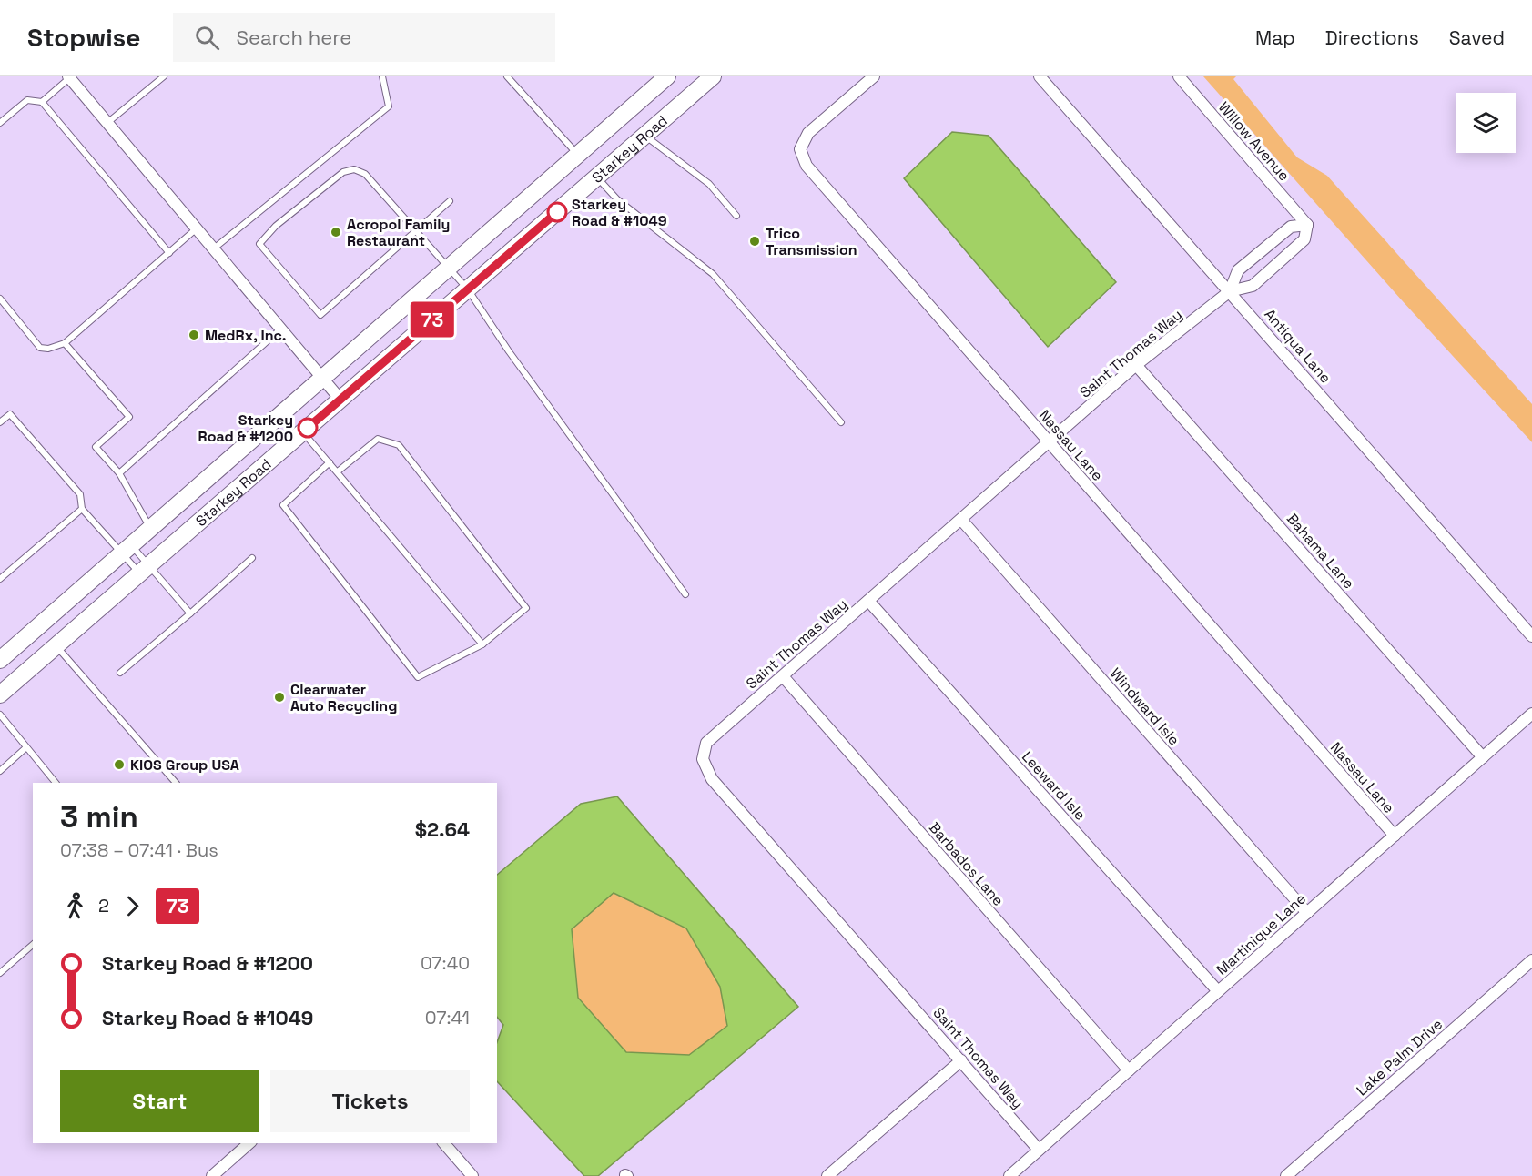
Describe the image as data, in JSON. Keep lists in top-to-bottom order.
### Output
{
  "streets": {
    "main road": ["Starkey Road"],
    "street": [
      "Willow Avenue",
      "Antiqua Lane",
      "Saint Thomas Way",
      "Nassau Lane",
      "Bahama Lane",
      "Windward Isle",
      "Leeward Isle",
      "Barbados Lane",
      "Martinique Lane",
      "Lake Palm Drive"
    ]
  },
  "crossings": [
    ["Willow Avenue", "Saint Thomas Way"],
    ["Antiqua Lane", "Saint Thomas Way"],
    ["Saint Thomas Way", "Nassau Lane"],
    ["Saint Thomas Way", "Bahama Lane"],
    ["Saint Thomas Way", "Windward Isle"],
    ["Saint Thomas Way", "Leeward Isle"],
    ["Saint Thomas Way", "Barbados Lane"],
    ["Saint Thomas Way", "Martinique Lane"],
    ["Nassau Lane", "Martinique Lane"],
    ["Bahama Lane", "Martinique Lane"],
    ["Windward Isle", "Martinique Lane"],
    ["Leeward Isle", "Martinique Lane"],
    ["Barbados Lane", "Martinique Lane"]
  ],
  "places": [
    "Starkey Road & #1049",
    "Acropol Family Restaurant",
    "Trico Transmission",
    "MedRx, Inc.",
    "Starkey Road & #1200",
    "Clearwater Auto Recycling",
    "KIOS Group USA"
  ],
  "lines": ["bus line 73"],
  "page": {
    "header": "Stopwise",
    "search": "Search here",
    "nav": ["Map", "Directions", "Saved"],
    "on_map": "73",
    "heading": ["3 min", "07:38 – 07:41 · Bus", "$2.64"],
    "legs": ["2", "73"],
    "list": [
      {
        "name": "Starkey Road & #1200",
        "value": "07:40"
      },
      {
        "name": "Starkey Road & #1049",
        "value": "07:41"
      }
    ],
    "buttons": ["Start", "Tickets"]
  }
}
